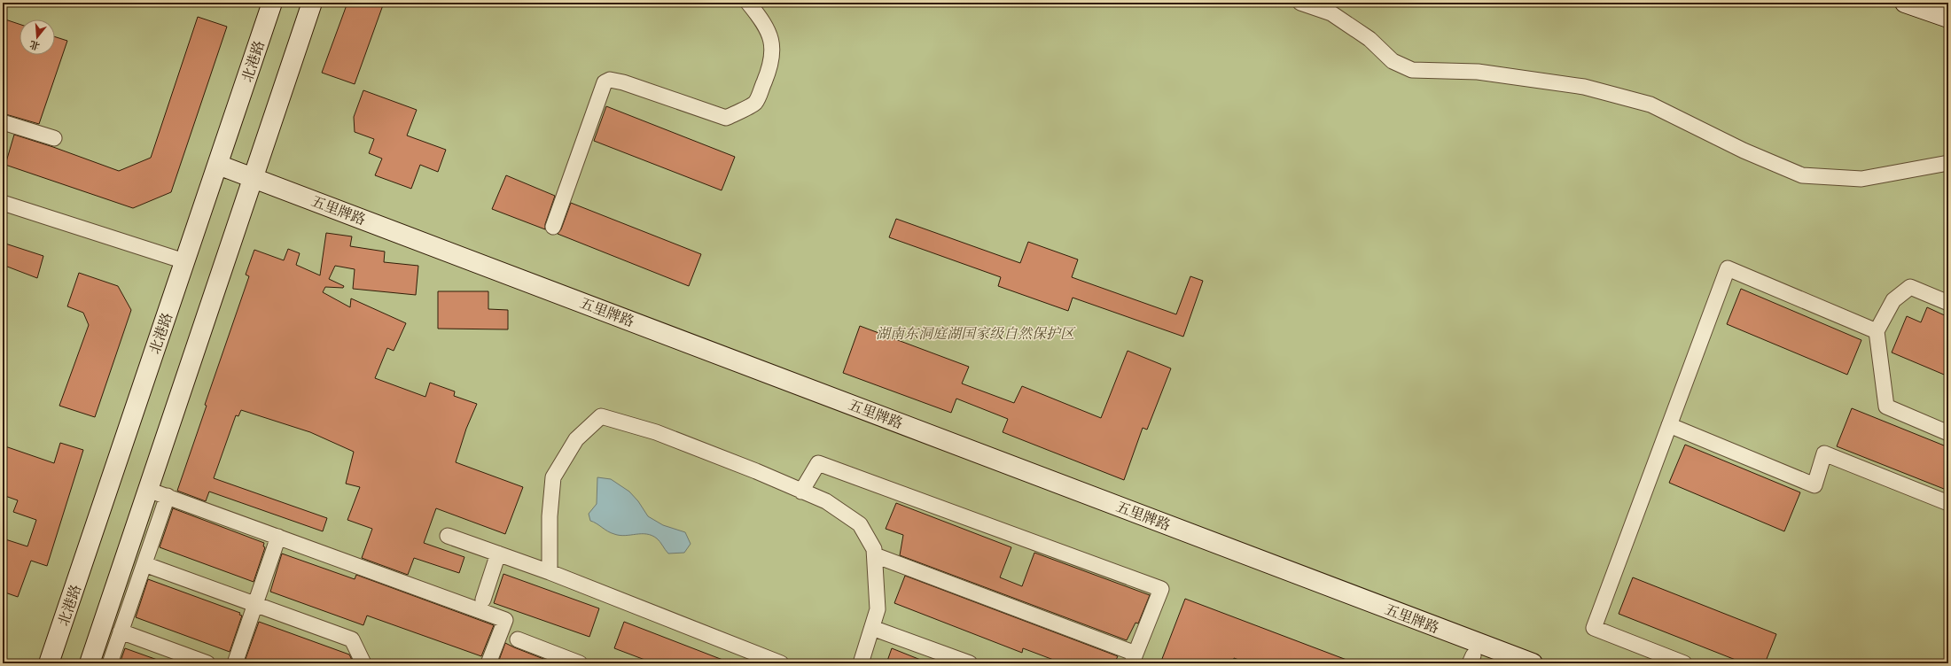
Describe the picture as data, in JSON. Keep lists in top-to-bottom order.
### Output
{
  "streets": {
    "main road": ["北港路", "五里牌路"]
  },
  "crossings": [
    ["北港路", "五里牌路"]
  ],
  "parks": ["湖南东洞庭湖国家级自然保护区"],
  "north": "bottom"
}
